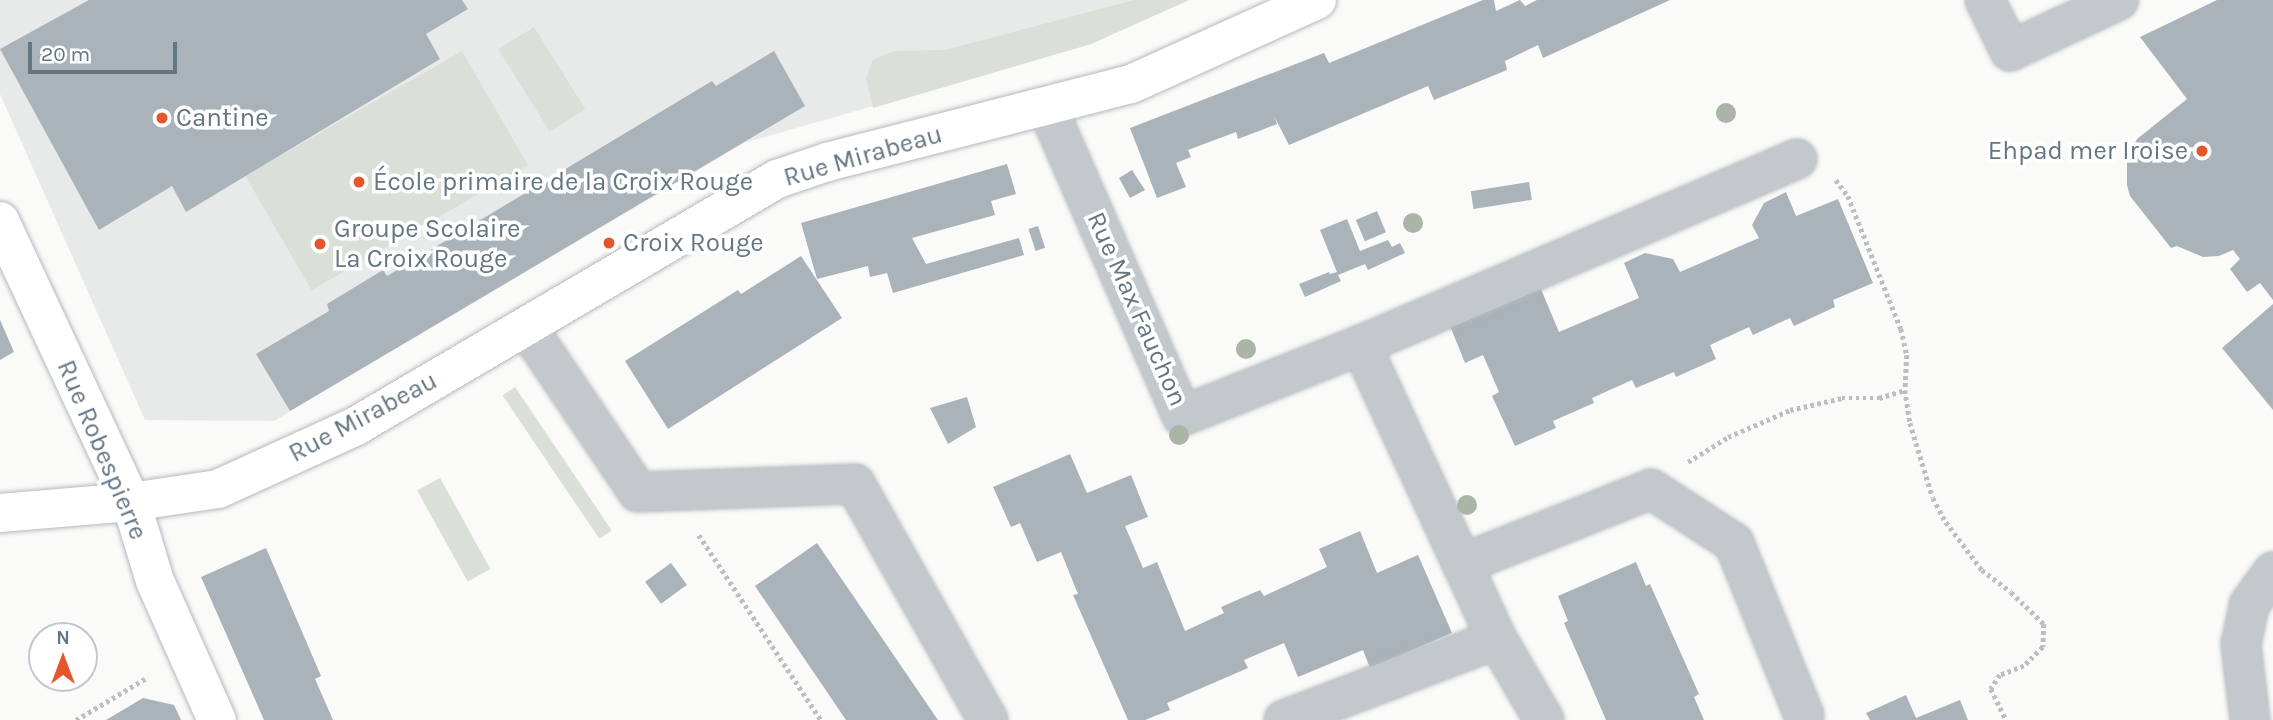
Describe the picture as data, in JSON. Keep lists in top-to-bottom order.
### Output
{
  "streets": {
    "street": ["Rue Mirabeau", "Rue Max Fauchon", "Rue Robespierre"]
  },
  "crossings": [
    ["Rue Mirabeau", "Rue Max Fauchon"],
    ["Rue Mirabeau", "Rue Robespierre"]
  ],
  "places": [
    "Cantine",
    "Ehpad mer Iroise",
    "École primaire de la Croix Rouge",
    "Croix Rouge",
    "Groupe Scolaire La Croix Rouge"
  ],
  "scale_bar": "20 m",
  "north": "top"
}
